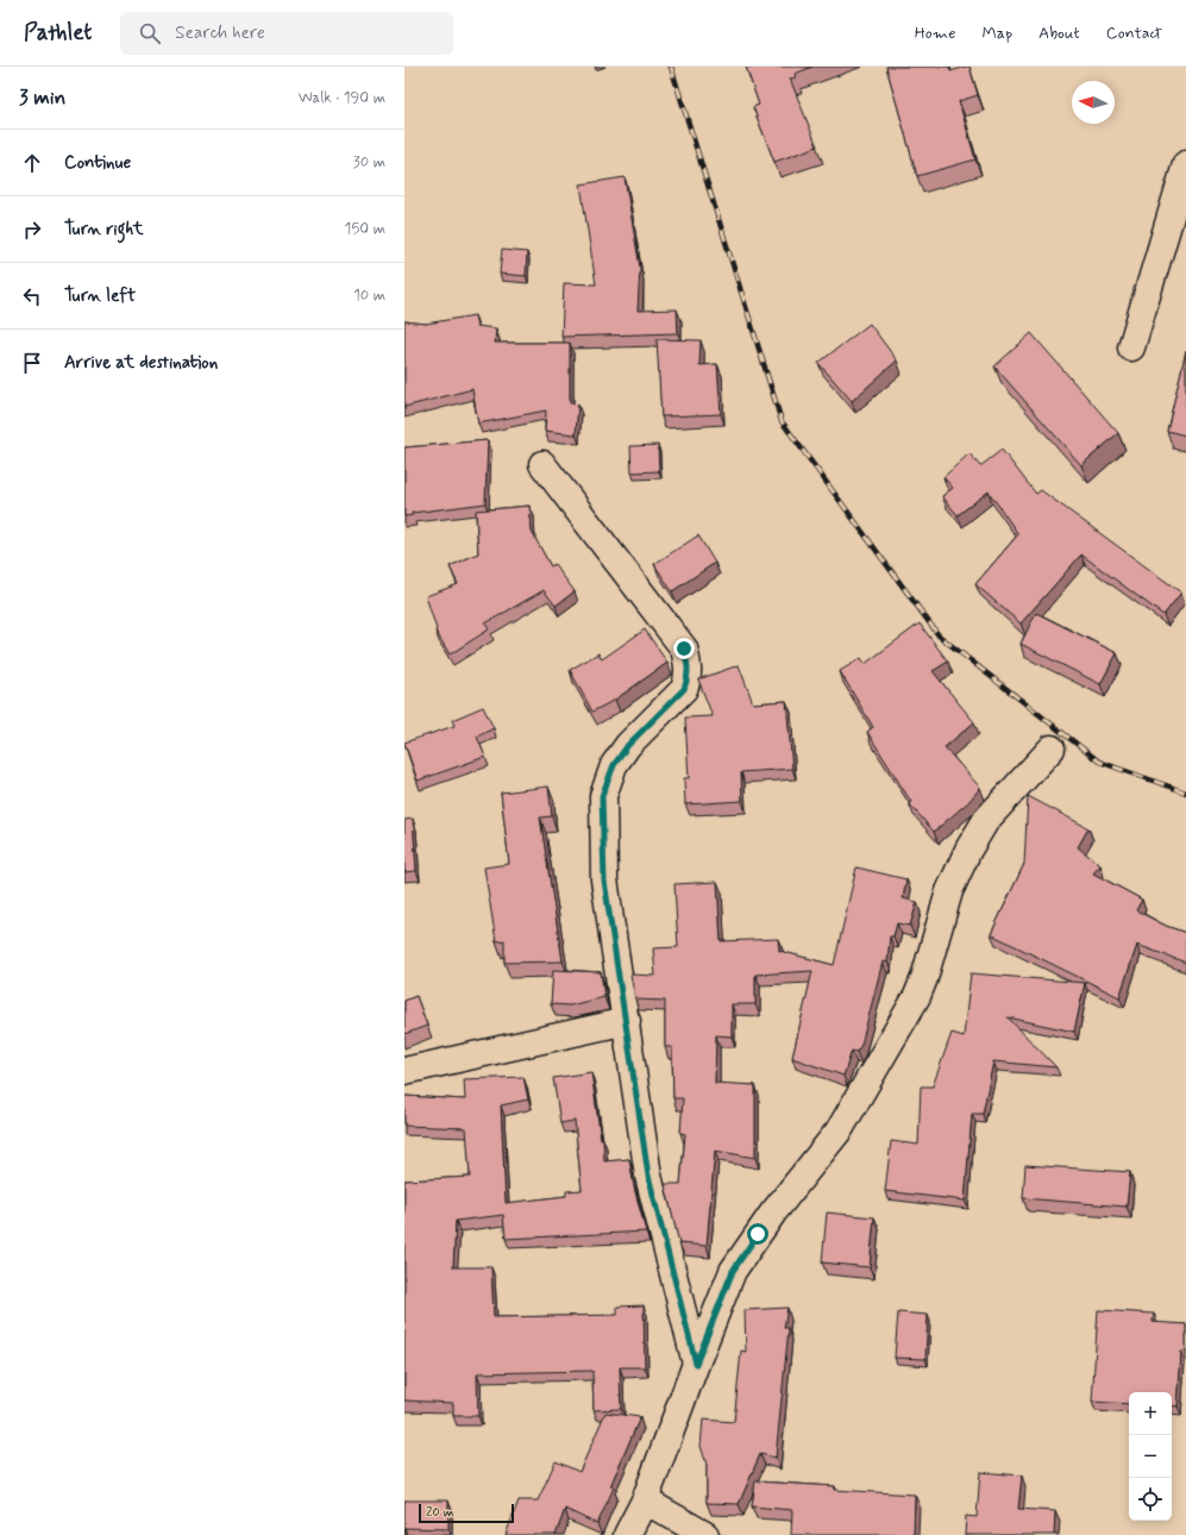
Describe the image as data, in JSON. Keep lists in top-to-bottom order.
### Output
{
  "scale_bar": "20 m",
  "north": "left",
  "page": {
    "header": "Pathlet",
    "search": "Search here",
    "nav": [
      "Home",
      "Map",
      "About",
      "Contact"
    ],
    "heading": ["3 min", "Walk · 190 m"],
    "list": [
      ["Continue", "30 m"],
      ["Turn right", "150 m"],
      ["Turn left", "10 m"],
      "Arrive at destination"
    ],
    "map_buttons": ["+", "−"],
    "scale": "20 m"
  }
}
